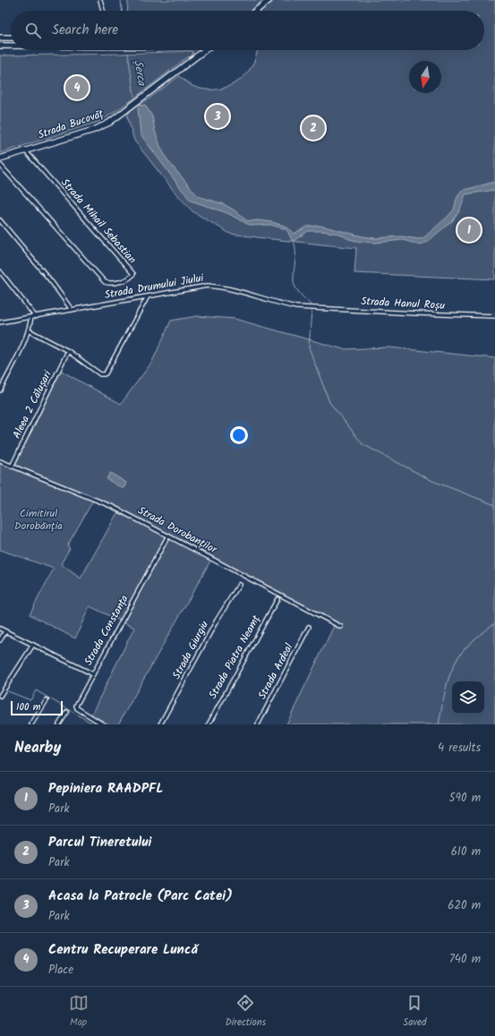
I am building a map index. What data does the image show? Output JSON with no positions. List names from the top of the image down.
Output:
{
  "streets": {
    "main road": ["Strada Bucovăț"],
    "street": [
      "Strada Mihail Sebastian",
      "Strada Drumului Jiului",
      "Strada Hanul Roșu",
      "Aleea 2 Călușari",
      "Strada Dorobanților",
      "Strada Constanța",
      "Strada Giurgiu",
      "Strada Piatra Neamț",
      "Strada Ardeal"
    ]
  },
  "crossings": [
    ["Strada Bucovăț", "Strada Mihail Sebastian"],
    ["Strada Drumului Jiului", "Strada Hanul Roșu"],
    ["Aleea 2 Călușari", "Strada Dorobanților"],
    ["Strada Dorobanților", "Strada Constanța"]
  ],
  "water": ["Șerca"],
  "parks": ["Cimitirul Dorobănția"],
  "scale_bar": "100 m",
  "north": "bottom",
  "page": {
    "search": "Search here",
    "pins": [
      "4",
      "3",
      "2",
      "1"
    ],
    "scale": "100 m",
    "heading": ["Nearby", "4 results"],
    "list": [
      {
        "mark": "1",
        "name": "Pepiniera RAADPFL",
        "note": "Park",
        "value": "590 m"
      },
      {
        "mark": "2",
        "name": "Parcul Tineretului",
        "note": "Park",
        "value": "610 m"
      },
      {
        "mark": "3",
        "name": "Acasa la Patrocle (Parc Catei)",
        "note": "Park",
        "value": "620 m"
      },
      {
        "mark": "4",
        "name": "Centru Recuperare Luncă",
        "note": "Place",
        "value": "740 m"
      }
    ],
    "nav": ["Map", "Directions", "Saved"]
  }
}
